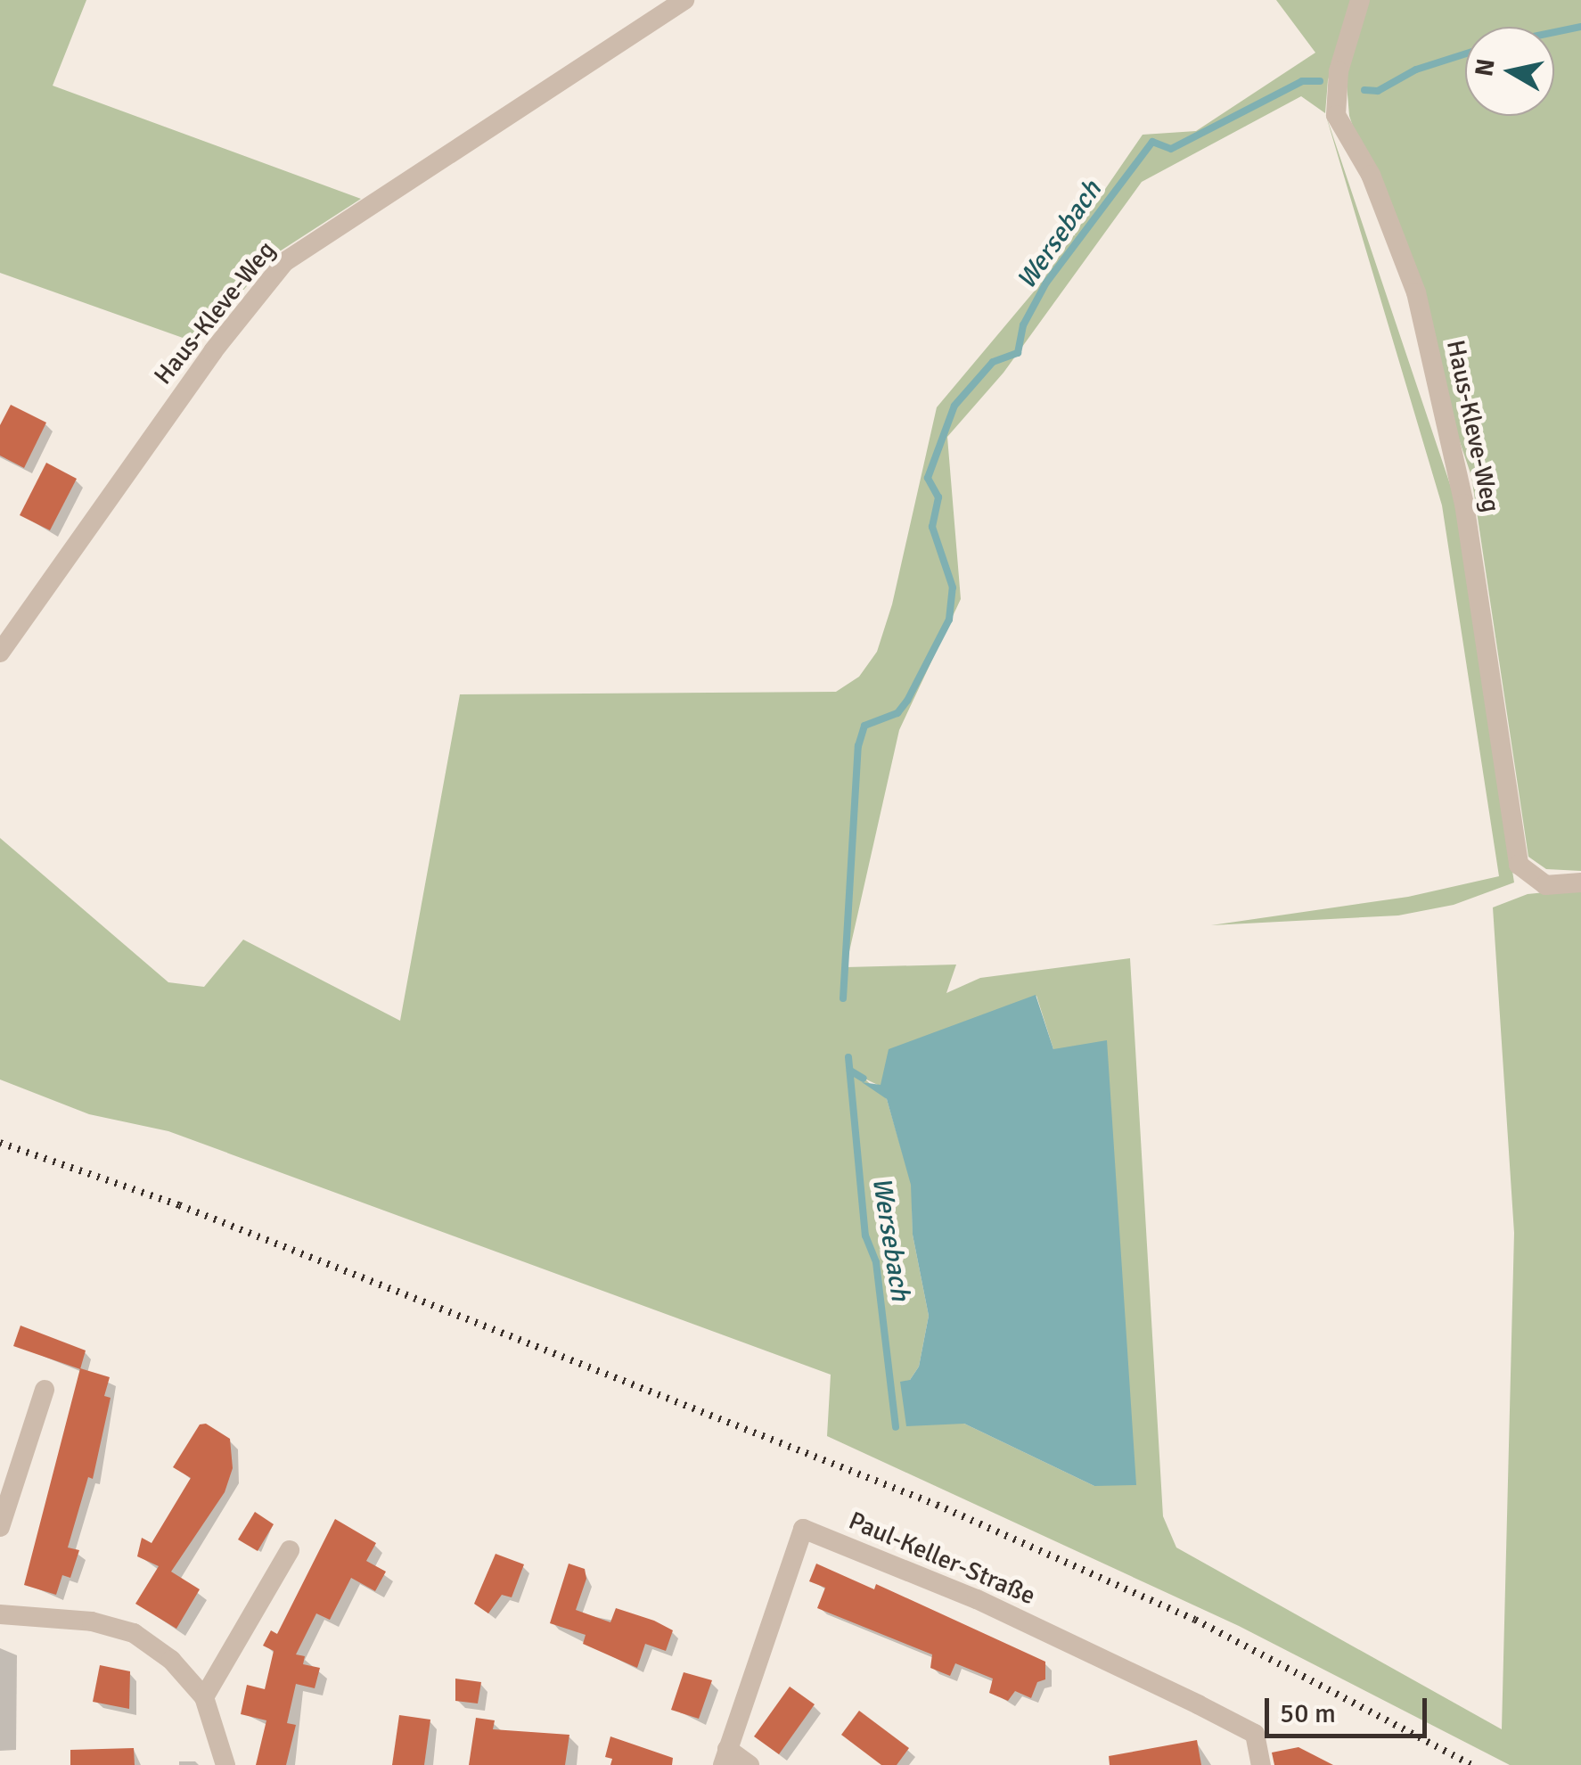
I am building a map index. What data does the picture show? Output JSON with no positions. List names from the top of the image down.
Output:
{
  "streets": {
    "street": ["Haus-Kleve-Weg", "Paul-Keller-Straße"]
  },
  "water": ["Wersebach"],
  "scale_bar": "50 m",
  "north": "left"
}
